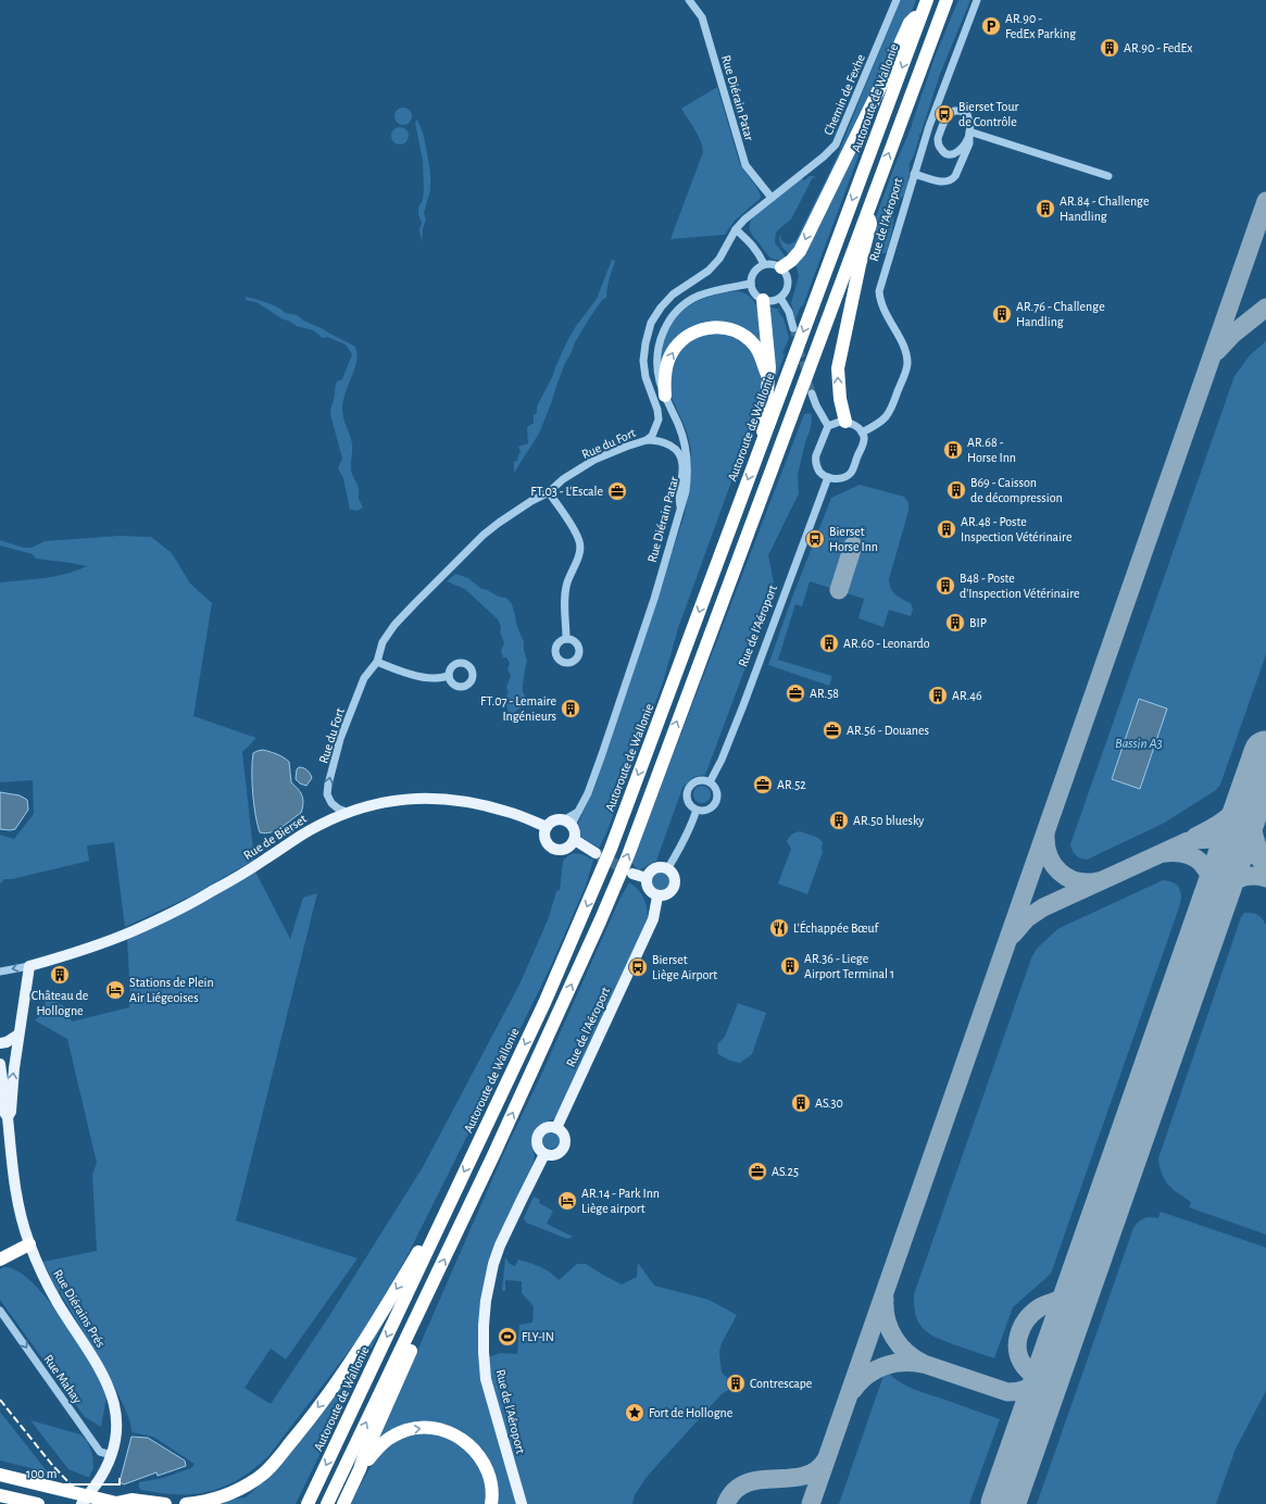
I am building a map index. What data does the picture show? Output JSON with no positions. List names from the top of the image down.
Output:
{
  "streets": {
    "highway": ["Autoroute de Wallonie"],
    "main road": ["Rue de l'Aéroport", "Rue de Bierset", "Rue Diérains Prés"],
    "street": [
      "Chemin de Fexhe",
      "Rue Diérain Patar",
      "Rue du Fort",
      "Rue Mahay"
    ]
  },
  "crossings": [
    ["Chemin de Fexhe", "Rue Diérain Patar"],
    ["Chemin de Fexhe", "Rue du Fort"],
    ["Rue Diérain Patar", "Rue du Fort"],
    ["Rue Diérain Patar", "Rue de Bierset"],
    ["Rue du Fort", "Rue de Bierset"],
    ["Rue de Bierset", "Rue Diérains Prés"],
    ["Rue Diérains Prés", "Rue Mahay"]
  ],
  "one_way": ["Rue Mahay"],
  "water": ["Bassin A3"],
  "places": {
    "parking": ["AR.90 - FedEx Parking"],
    "building": [
      "AR.90 - FedEx",
      "AR.84 - Challenge Handling",
      "AR.76 - Challenge Handling",
      "AR.68 - Horse Inn",
      "B69 - Caisson de décompression",
      "AR.48 - Poste Inspection Vétérinaire",
      "B48 - Poste d'Inspection Vétérinaire",
      "BIP",
      "AR.60 - Leonardo",
      "AR.46",
      "FT.07 - Lemaire Ingénieurs",
      "AR.50 bluesky",
      "AR.36 - Liege Airport Terminal 1",
      "Château de Hollogne",
      "AS.30",
      "Contrescape"
    ],
    "bus stop": ["Bierset Tour de Contrôle", "Bierset Horse Inn", "Bierset Liège Airport"],
    "office": [
      "FT.03 - L'Escale",
      "AR.58",
      "AR.56 - Douanes",
      "AR.52",
      "AS.25"
    ],
    "restaurant": ["L'Échappée Bœuf"],
    "hotel": ["Stations de Plein Air Liégeoises", "AR.14 - Park Inn Liège airport"],
    "sports": ["FLY-IN"],
    "place": ["Fort de Hollogne"]
  },
  "scale_bar": "100 m"
}
